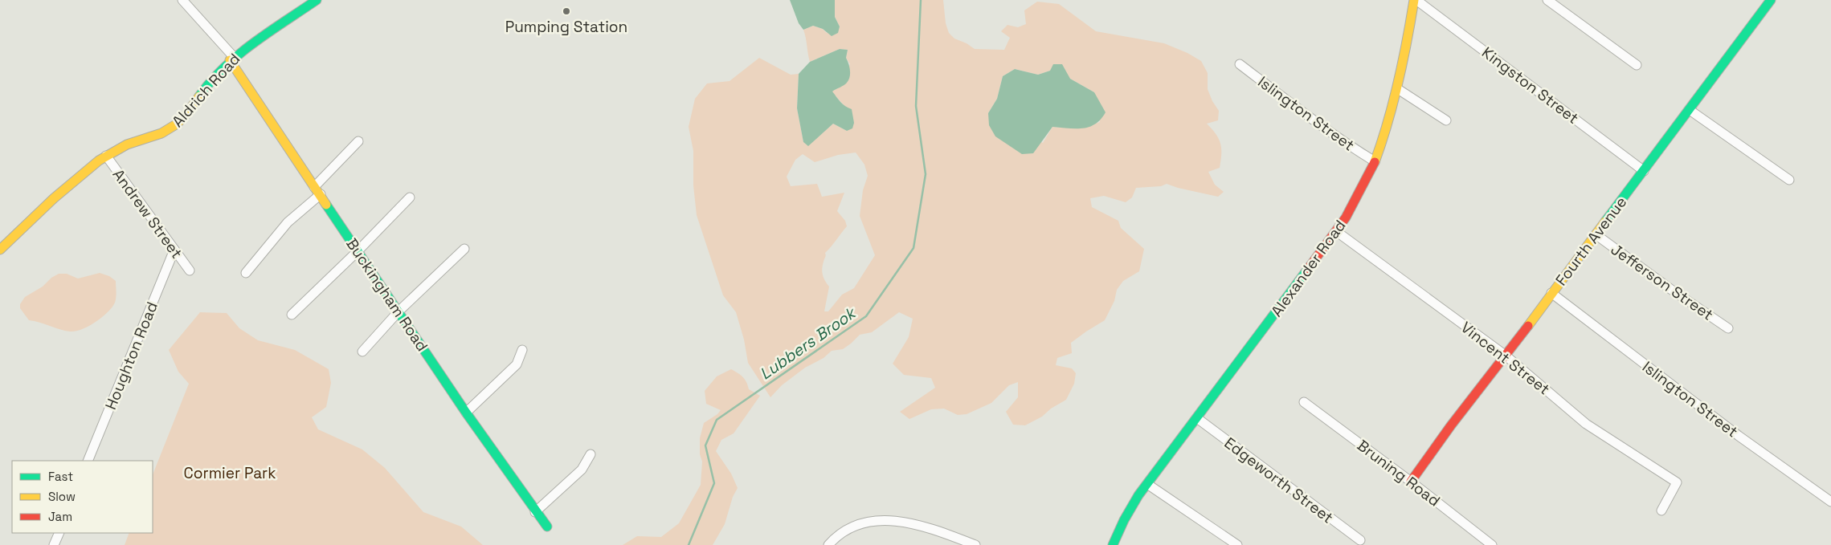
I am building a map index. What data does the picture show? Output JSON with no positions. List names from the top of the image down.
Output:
{
  "streets": {
    "street": [
      "Kingston Street",
      "Aldrich Road",
      "Islington Street",
      "Andrew Street",
      "Fourth Avenue",
      "Alexander Road",
      "Jefferson Street",
      "Buckingham Road",
      "Houghton Road",
      "Vincent Street",
      "Bruning Road",
      "Edgeworth Street"
    ]
  },
  "crossings": [
    ["Kingston Street", "Fourth Avenue"],
    ["Kingston Street", "Alexander Road"],
    ["Aldrich Road", "Andrew Street"],
    ["Aldrich Road", "Buckingham Road"],
    ["Islington Street", "Fourth Avenue"],
    ["Islington Street", "Alexander Road"],
    ["Andrew Street", "Houghton Road"],
    ["Fourth Avenue", "Jefferson Street"],
    ["Fourth Avenue", "Vincent Street"],
    ["Fourth Avenue", "Bruning Road"],
    ["Alexander Road", "Vincent Street"],
    ["Alexander Road", "Edgeworth Street"]
  ],
  "water": ["Lubbers Brook"],
  "parks": ["Cormier Park"],
  "places": ["Pumping Station"],
  "legend": ["Fast", "Slow", "Jam"]
}
